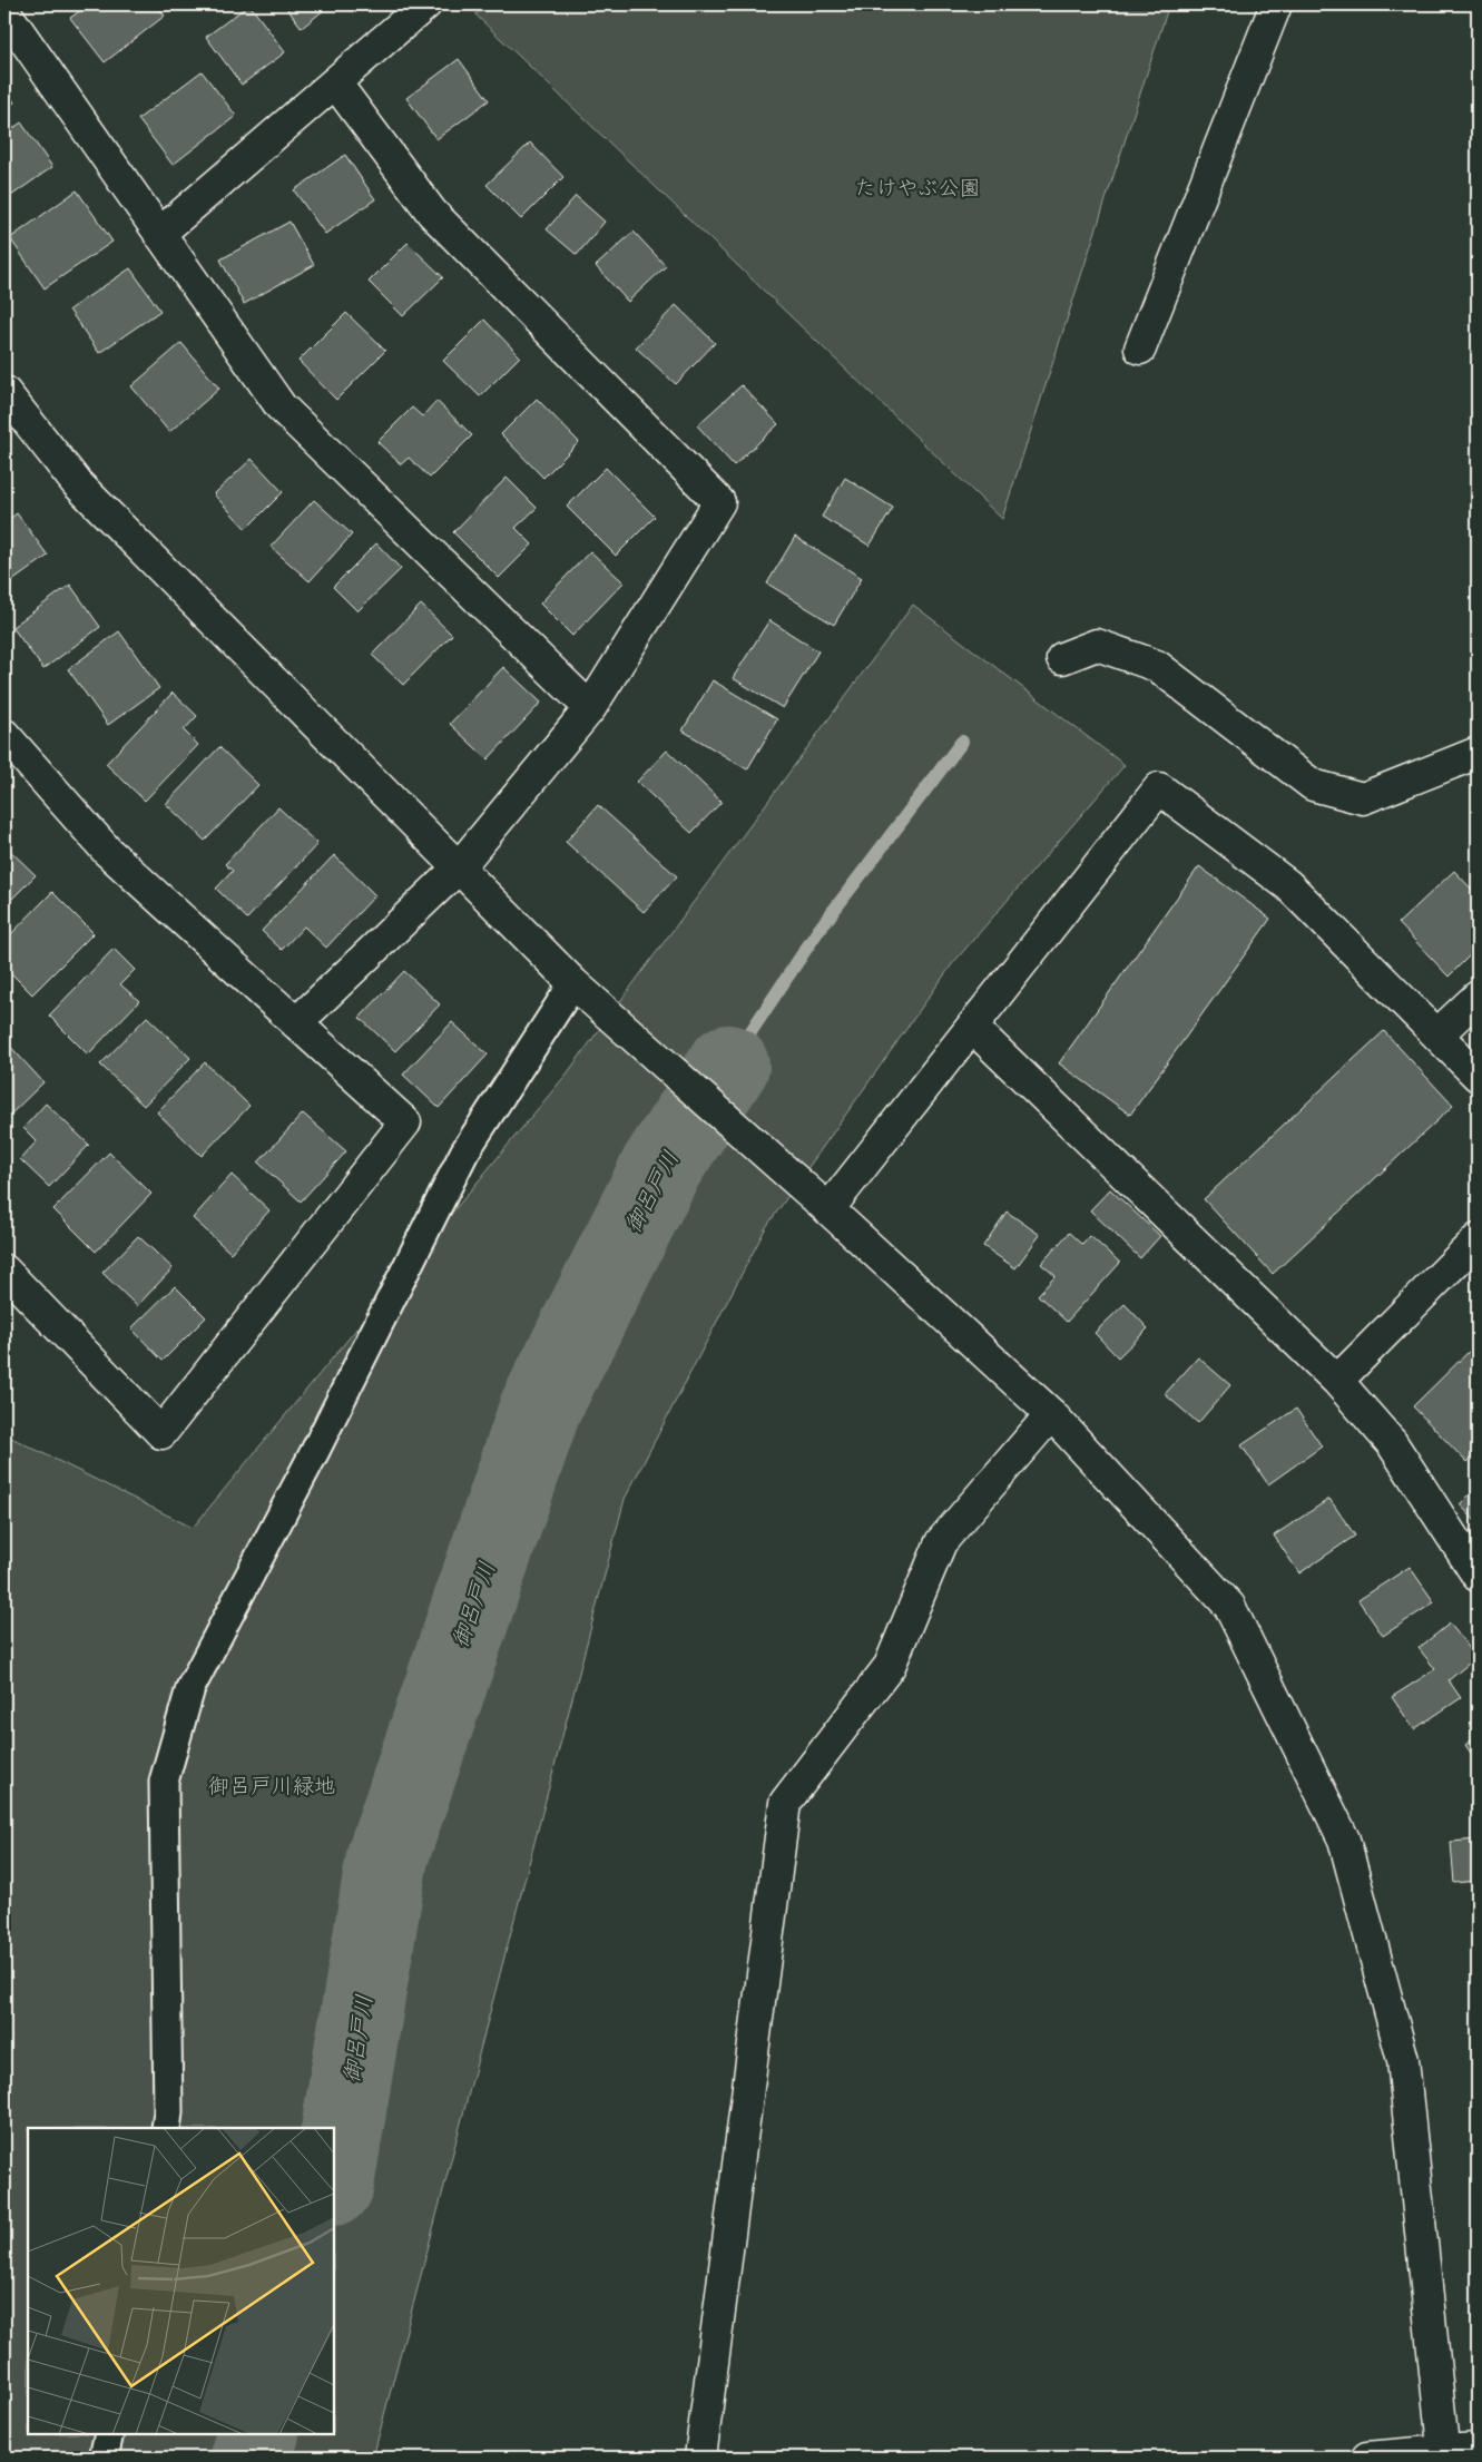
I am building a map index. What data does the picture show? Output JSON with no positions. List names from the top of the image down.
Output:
{
  "water": ["御呂戸川"],
  "parks": ["たけやぶ公園", "御呂戸川緑地"]
}
